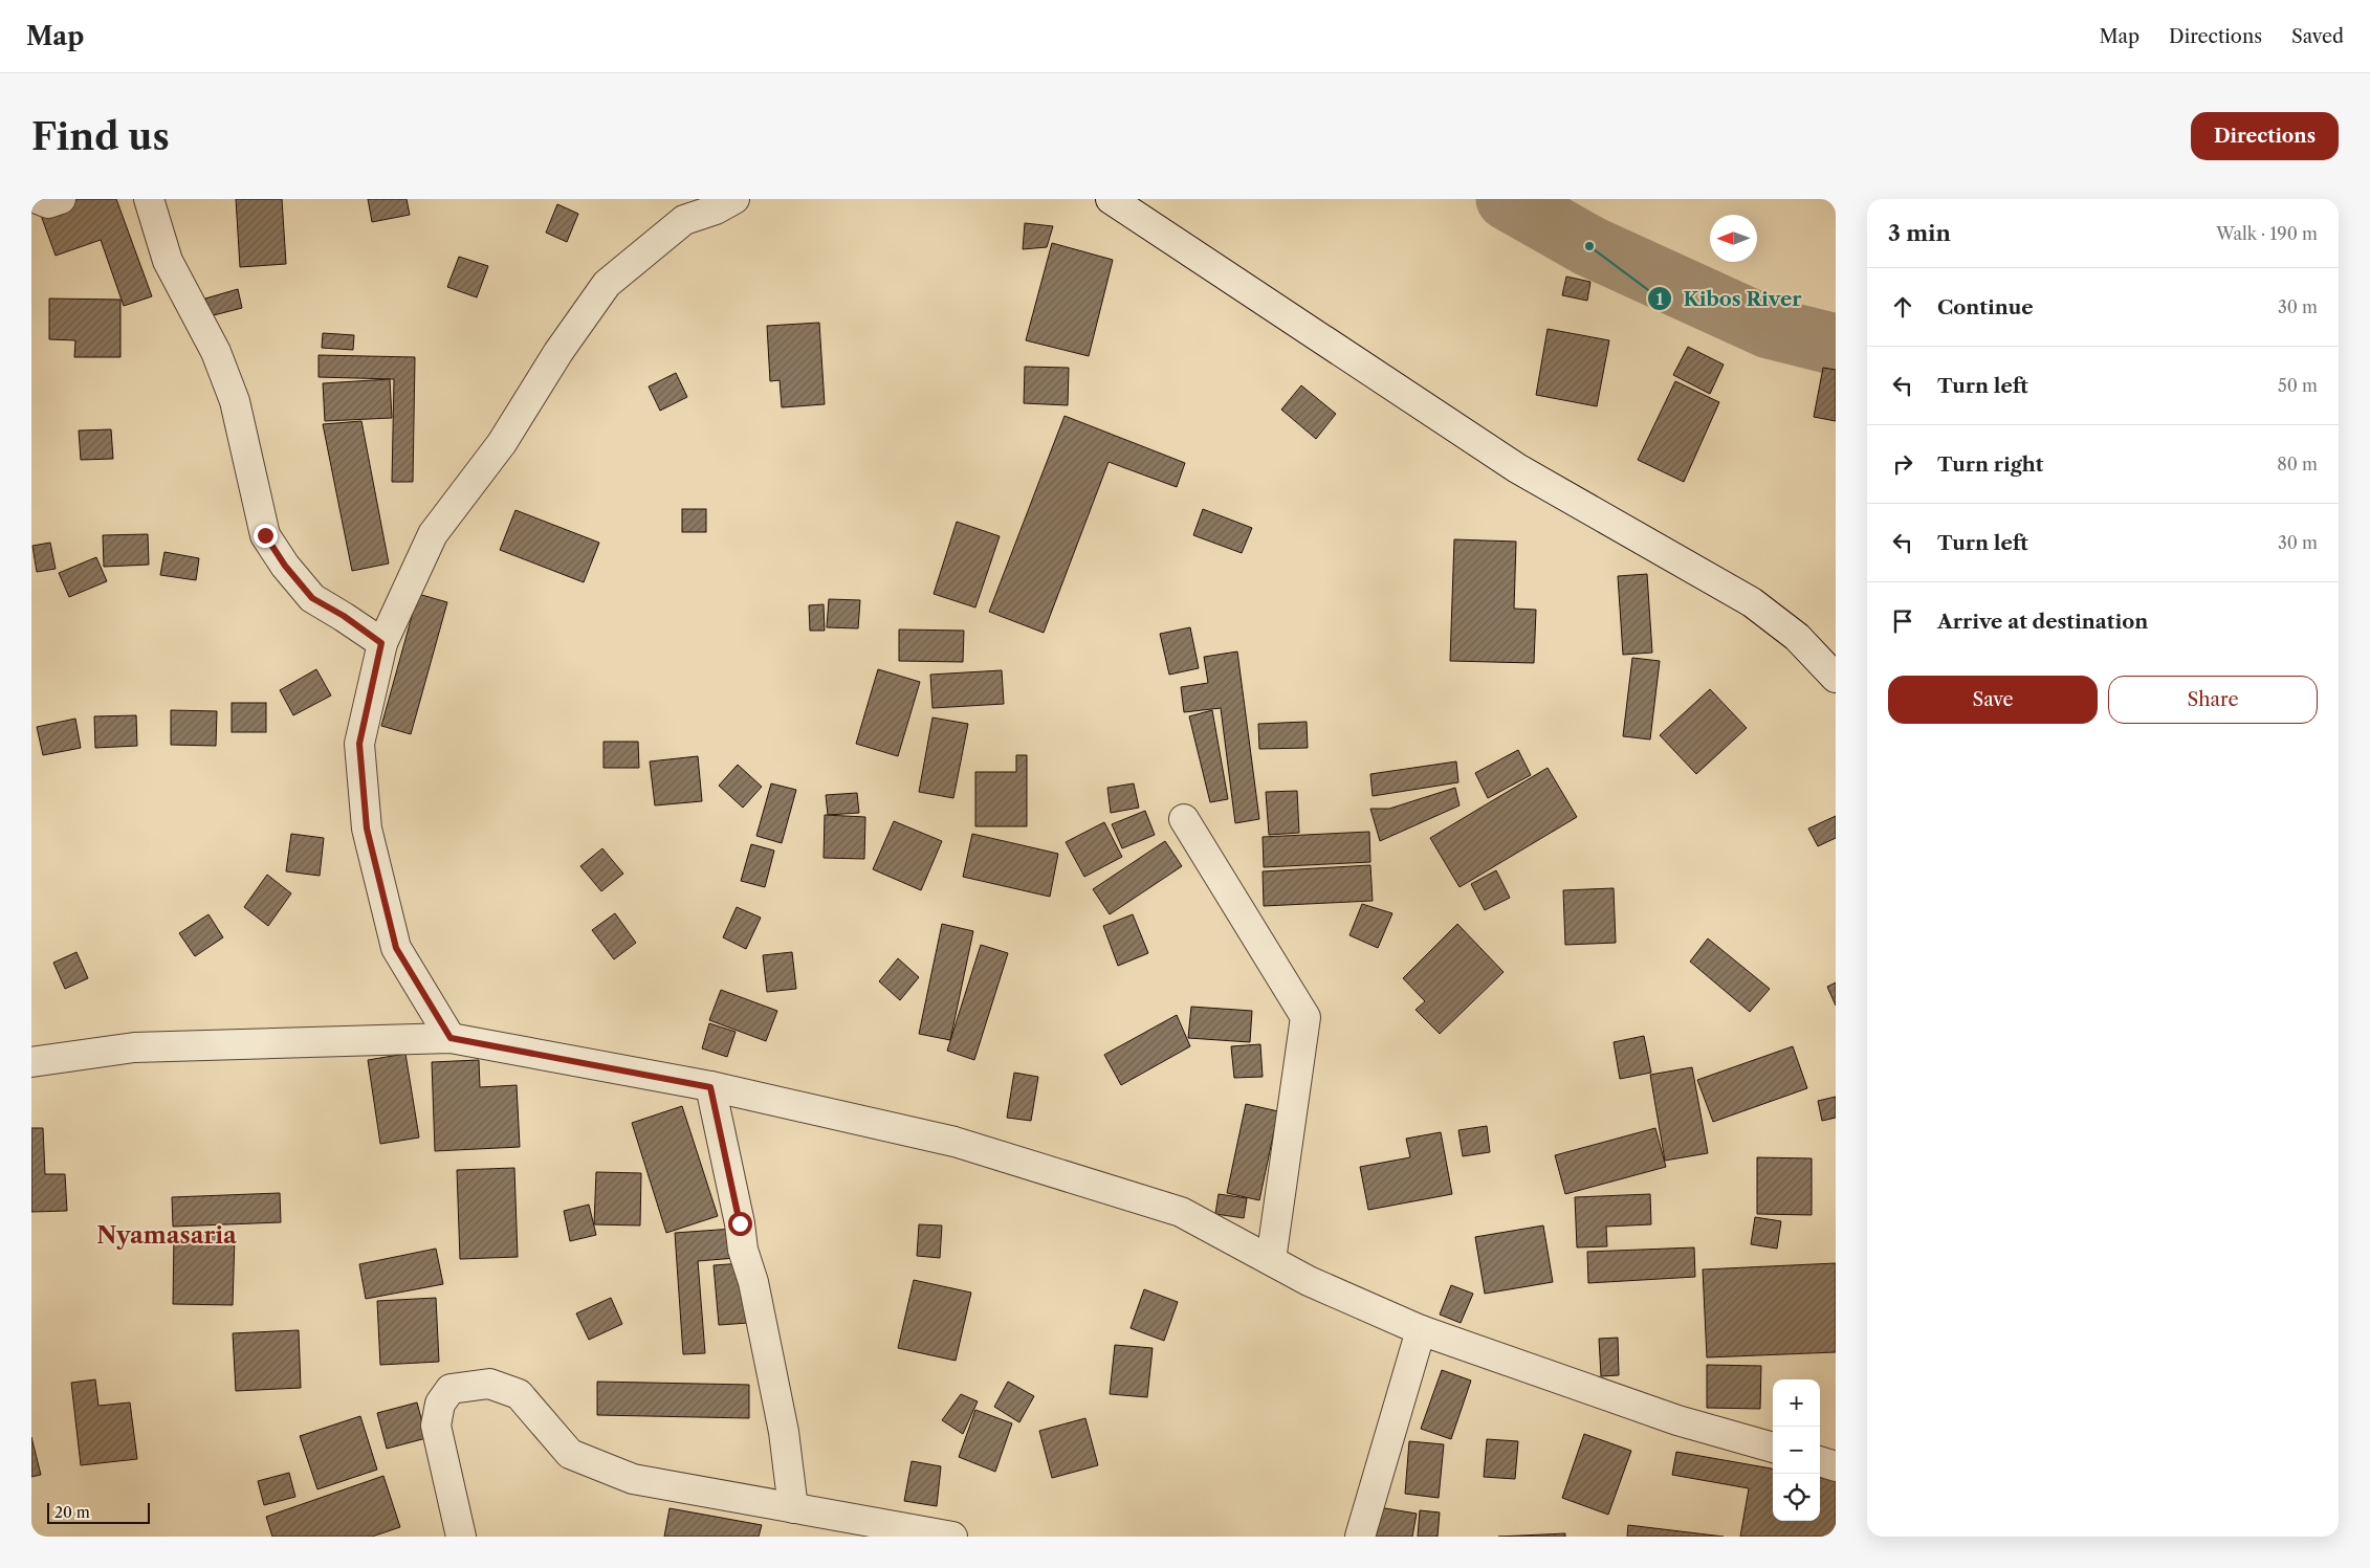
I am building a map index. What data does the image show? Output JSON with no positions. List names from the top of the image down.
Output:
{
  "districts": ["Nyamasaria"],
  "places": ["Kibos River"],
  "scale_bar": "20 m",
  "north": "left",
  "page": {
    "header": "Map",
    "nav": ["Map", "Directions", "Saved"],
    "buttons": [
      "Directions",
      ["Save", "Share"]
    ],
    "title": "Find us",
    "heading": ["3 min", "Walk · 190 m"],
    "list": [
      ["Continue", "30 m"],
      ["Turn left", "50 m"],
      ["Turn right", "80 m"],
      ["Turn left", "30 m"],
      "Arrive at destination"
    ],
    "map_buttons": ["+", "−"],
    "scale": "20 m"
  }
}
